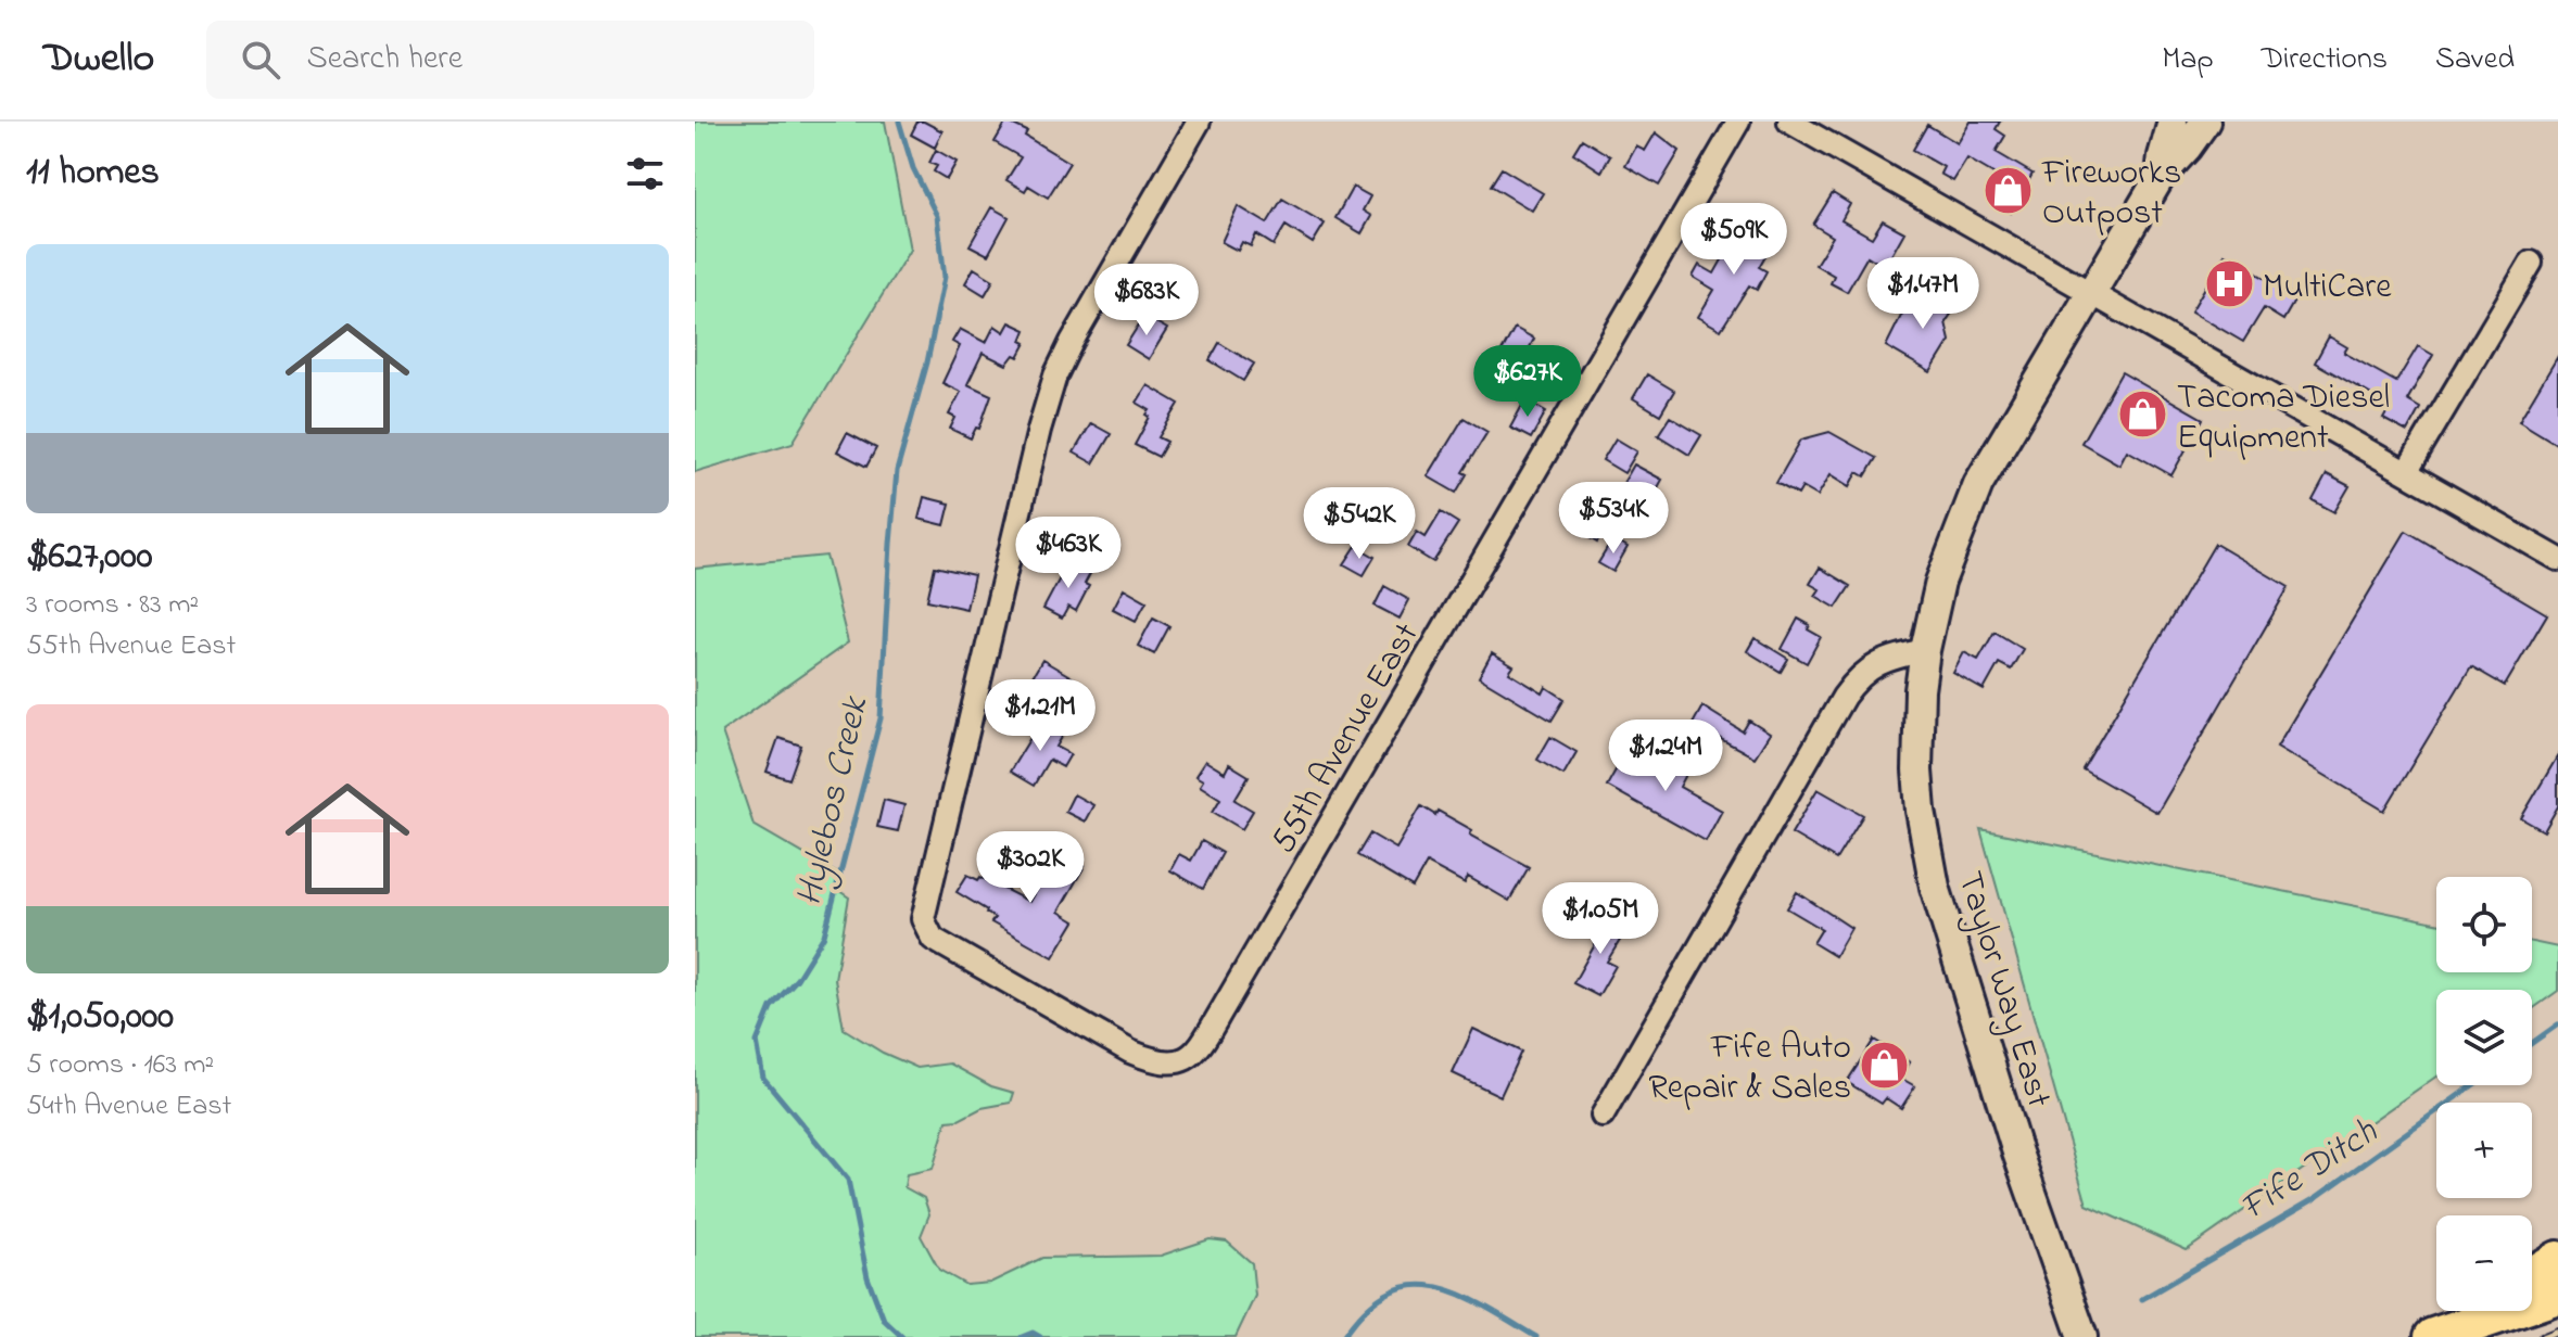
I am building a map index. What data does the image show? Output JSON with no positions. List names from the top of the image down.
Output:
{
  "streets": {
    "main road": ["Taylor Way East"],
    "street": ["55th Avenue East"]
  },
  "water": ["Hylebos Creek", "Fife Ditch"],
  "places": {
    "shop": ["Fireworks Outpost", "Tacoma Diesel Equipment", "Fife Auto Repair & Sales"],
    "hospital": ["MultiCare"]
  },
  "page": {
    "header": "Dwello",
    "search": "Search here",
    "nav": ["Map", "Directions", "Saved"],
    "heading": "11 homes",
    "price": [
      "$509K",
      "$1.47M",
      "$683K",
      "$627K",
      "$534K",
      "$542K",
      "$463K",
      "$1.21M",
      "$1.24M",
      "$302K",
      "$1.05M"
    ],
    "list": [
      {
        "name": "$627,000",
        "note": "3 rooms · 83 m² · 55th Avenue East"
      },
      {
        "name": "$1,050,000",
        "note": "5 rooms · 163 m² · 54th Avenue East"
      }
    ],
    "map_buttons": ["+", "−"]
  }
}
